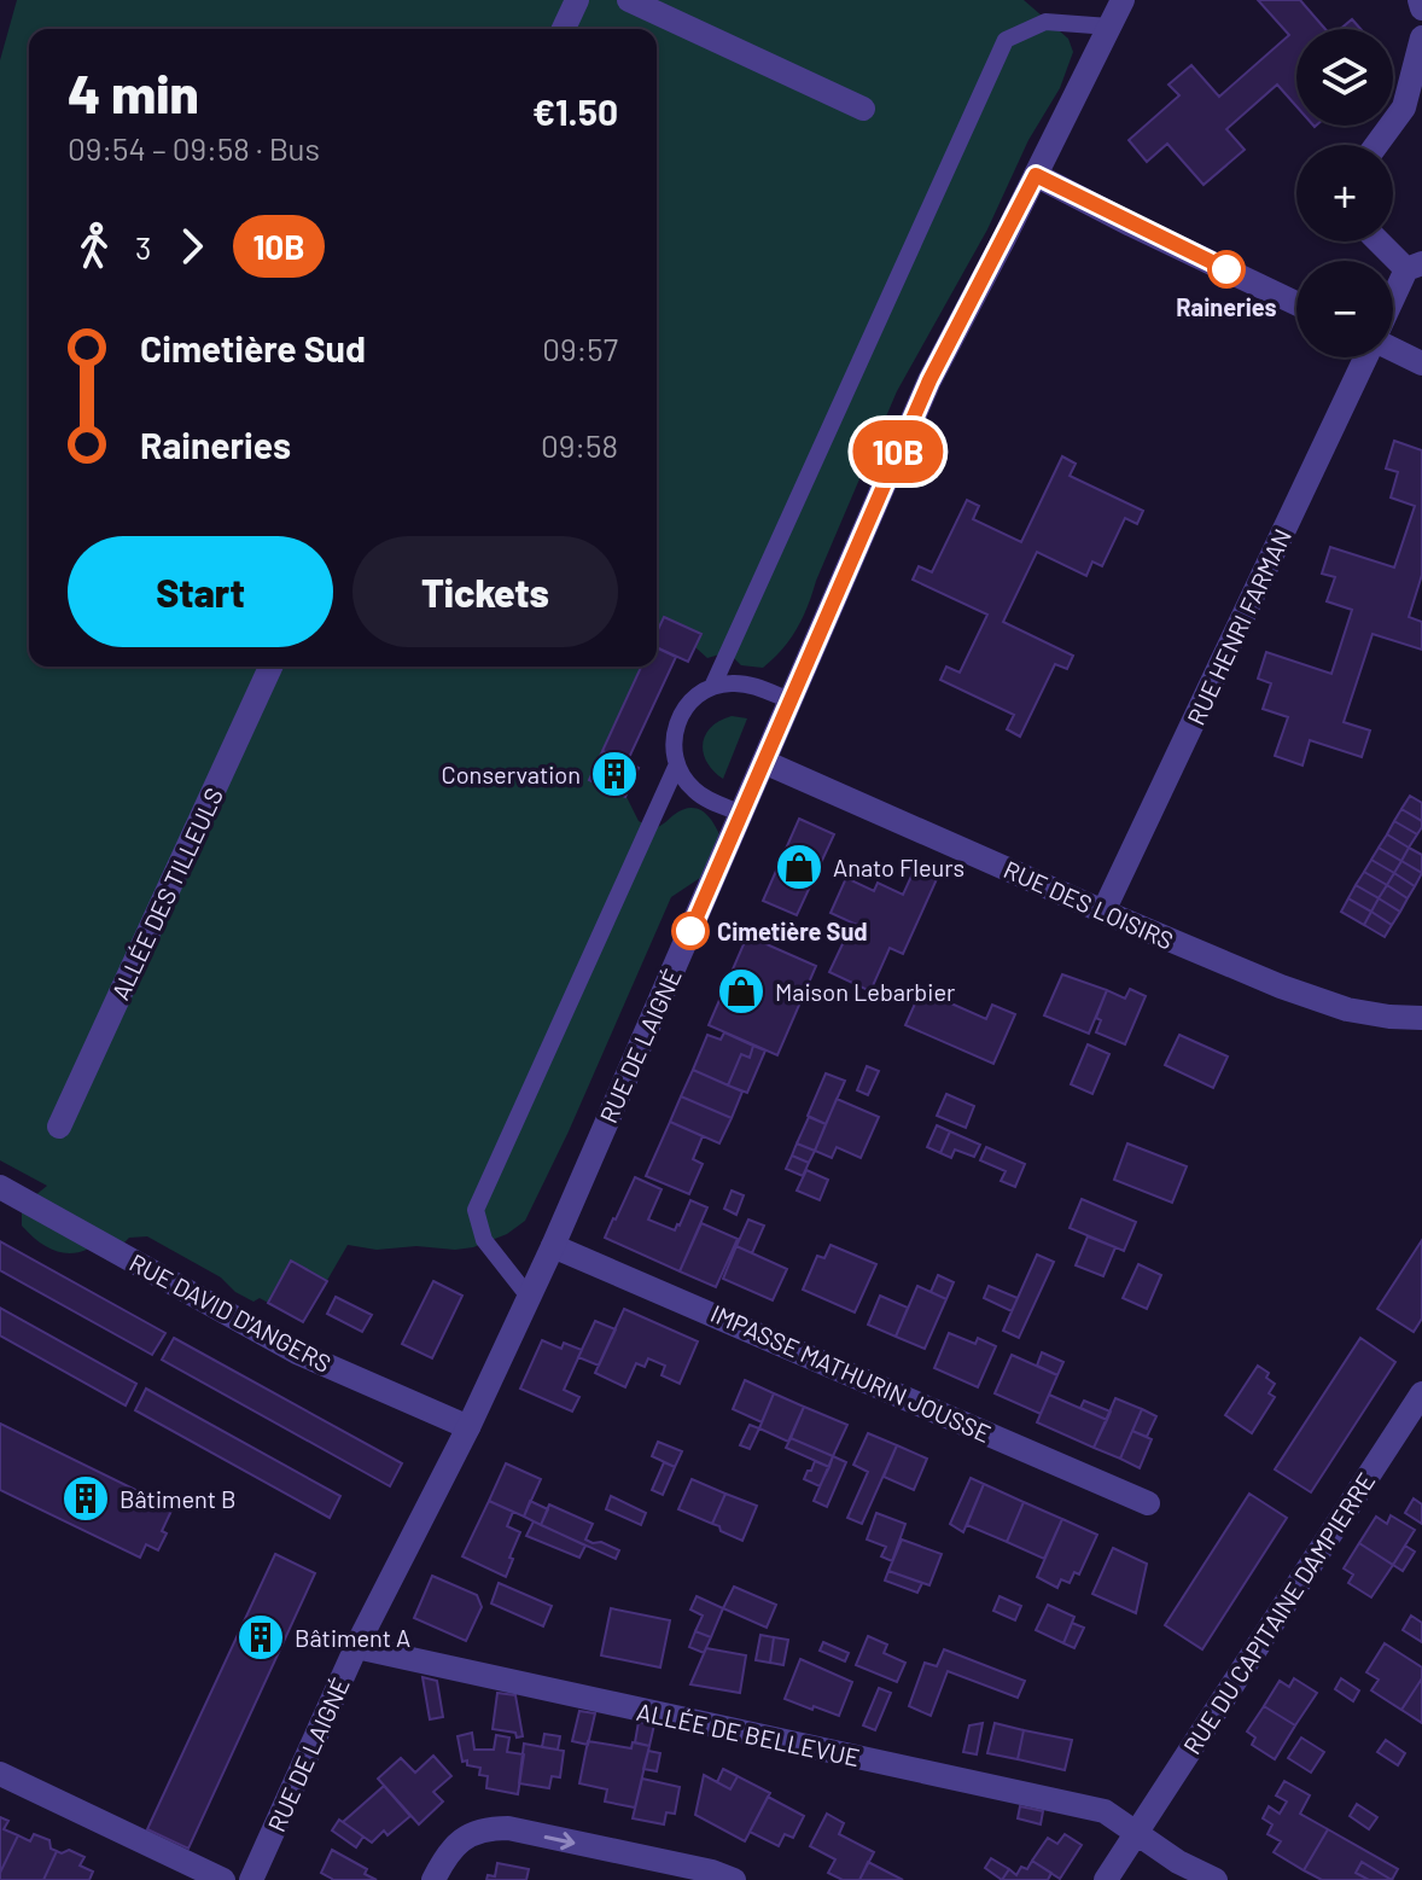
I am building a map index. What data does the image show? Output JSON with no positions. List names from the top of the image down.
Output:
{
  "streets": {
    "street": [
      "RUE HENRI FARMAN",
      "ALLÉE DES TILLEULS",
      "RUE DES LOISIRS",
      "RUE DE LAIGNÉ",
      "RUE DAVID D'ANGERS",
      "IMPASSE MATHURIN JOUSSE",
      "RUE DU CAPITAINE DAMPIERRE",
      "ALLÉE DE BELLEVUE"
    ]
  },
  "crossings": [
    ["RUE HENRI FARMAN", "RUE DES LOISIRS"],
    ["RUE DES LOISIRS", "RUE DE LAIGNÉ"],
    ["RUE DE LAIGNÉ", "RUE DAVID D'ANGERS"],
    ["RUE DE LAIGNÉ", "IMPASSE MATHURIN JOUSSE"],
    ["RUE DE LAIGNÉ", "ALLÉE DE BELLEVUE"],
    ["RUE DU CAPITAINE DAMPIERRE", "ALLÉE DE BELLEVUE"]
  ],
  "places": {
    "other": ["Raineries", "Cimetière Sud"],
    "building": ["Conservation", "Bâtiment B", "Bâtiment A"],
    "shop": ["Anato Fleurs", "Maison Lebarbier"]
  },
  "lines": ["bus line 10B"],
  "page": {
    "on_map": "10B",
    "map_buttons": ["+", "−"],
    "heading": ["4 min", "09:54 – 09:58 · Bus", "€1.50"],
    "legs": ["3", "10B"],
    "list": [
      {
        "name": "Cimetière Sud",
        "value": "09:57"
      },
      {
        "name": "Raineries",
        "value": "09:58"
      }
    ],
    "buttons": ["Start", "Tickets"]
  }
}
